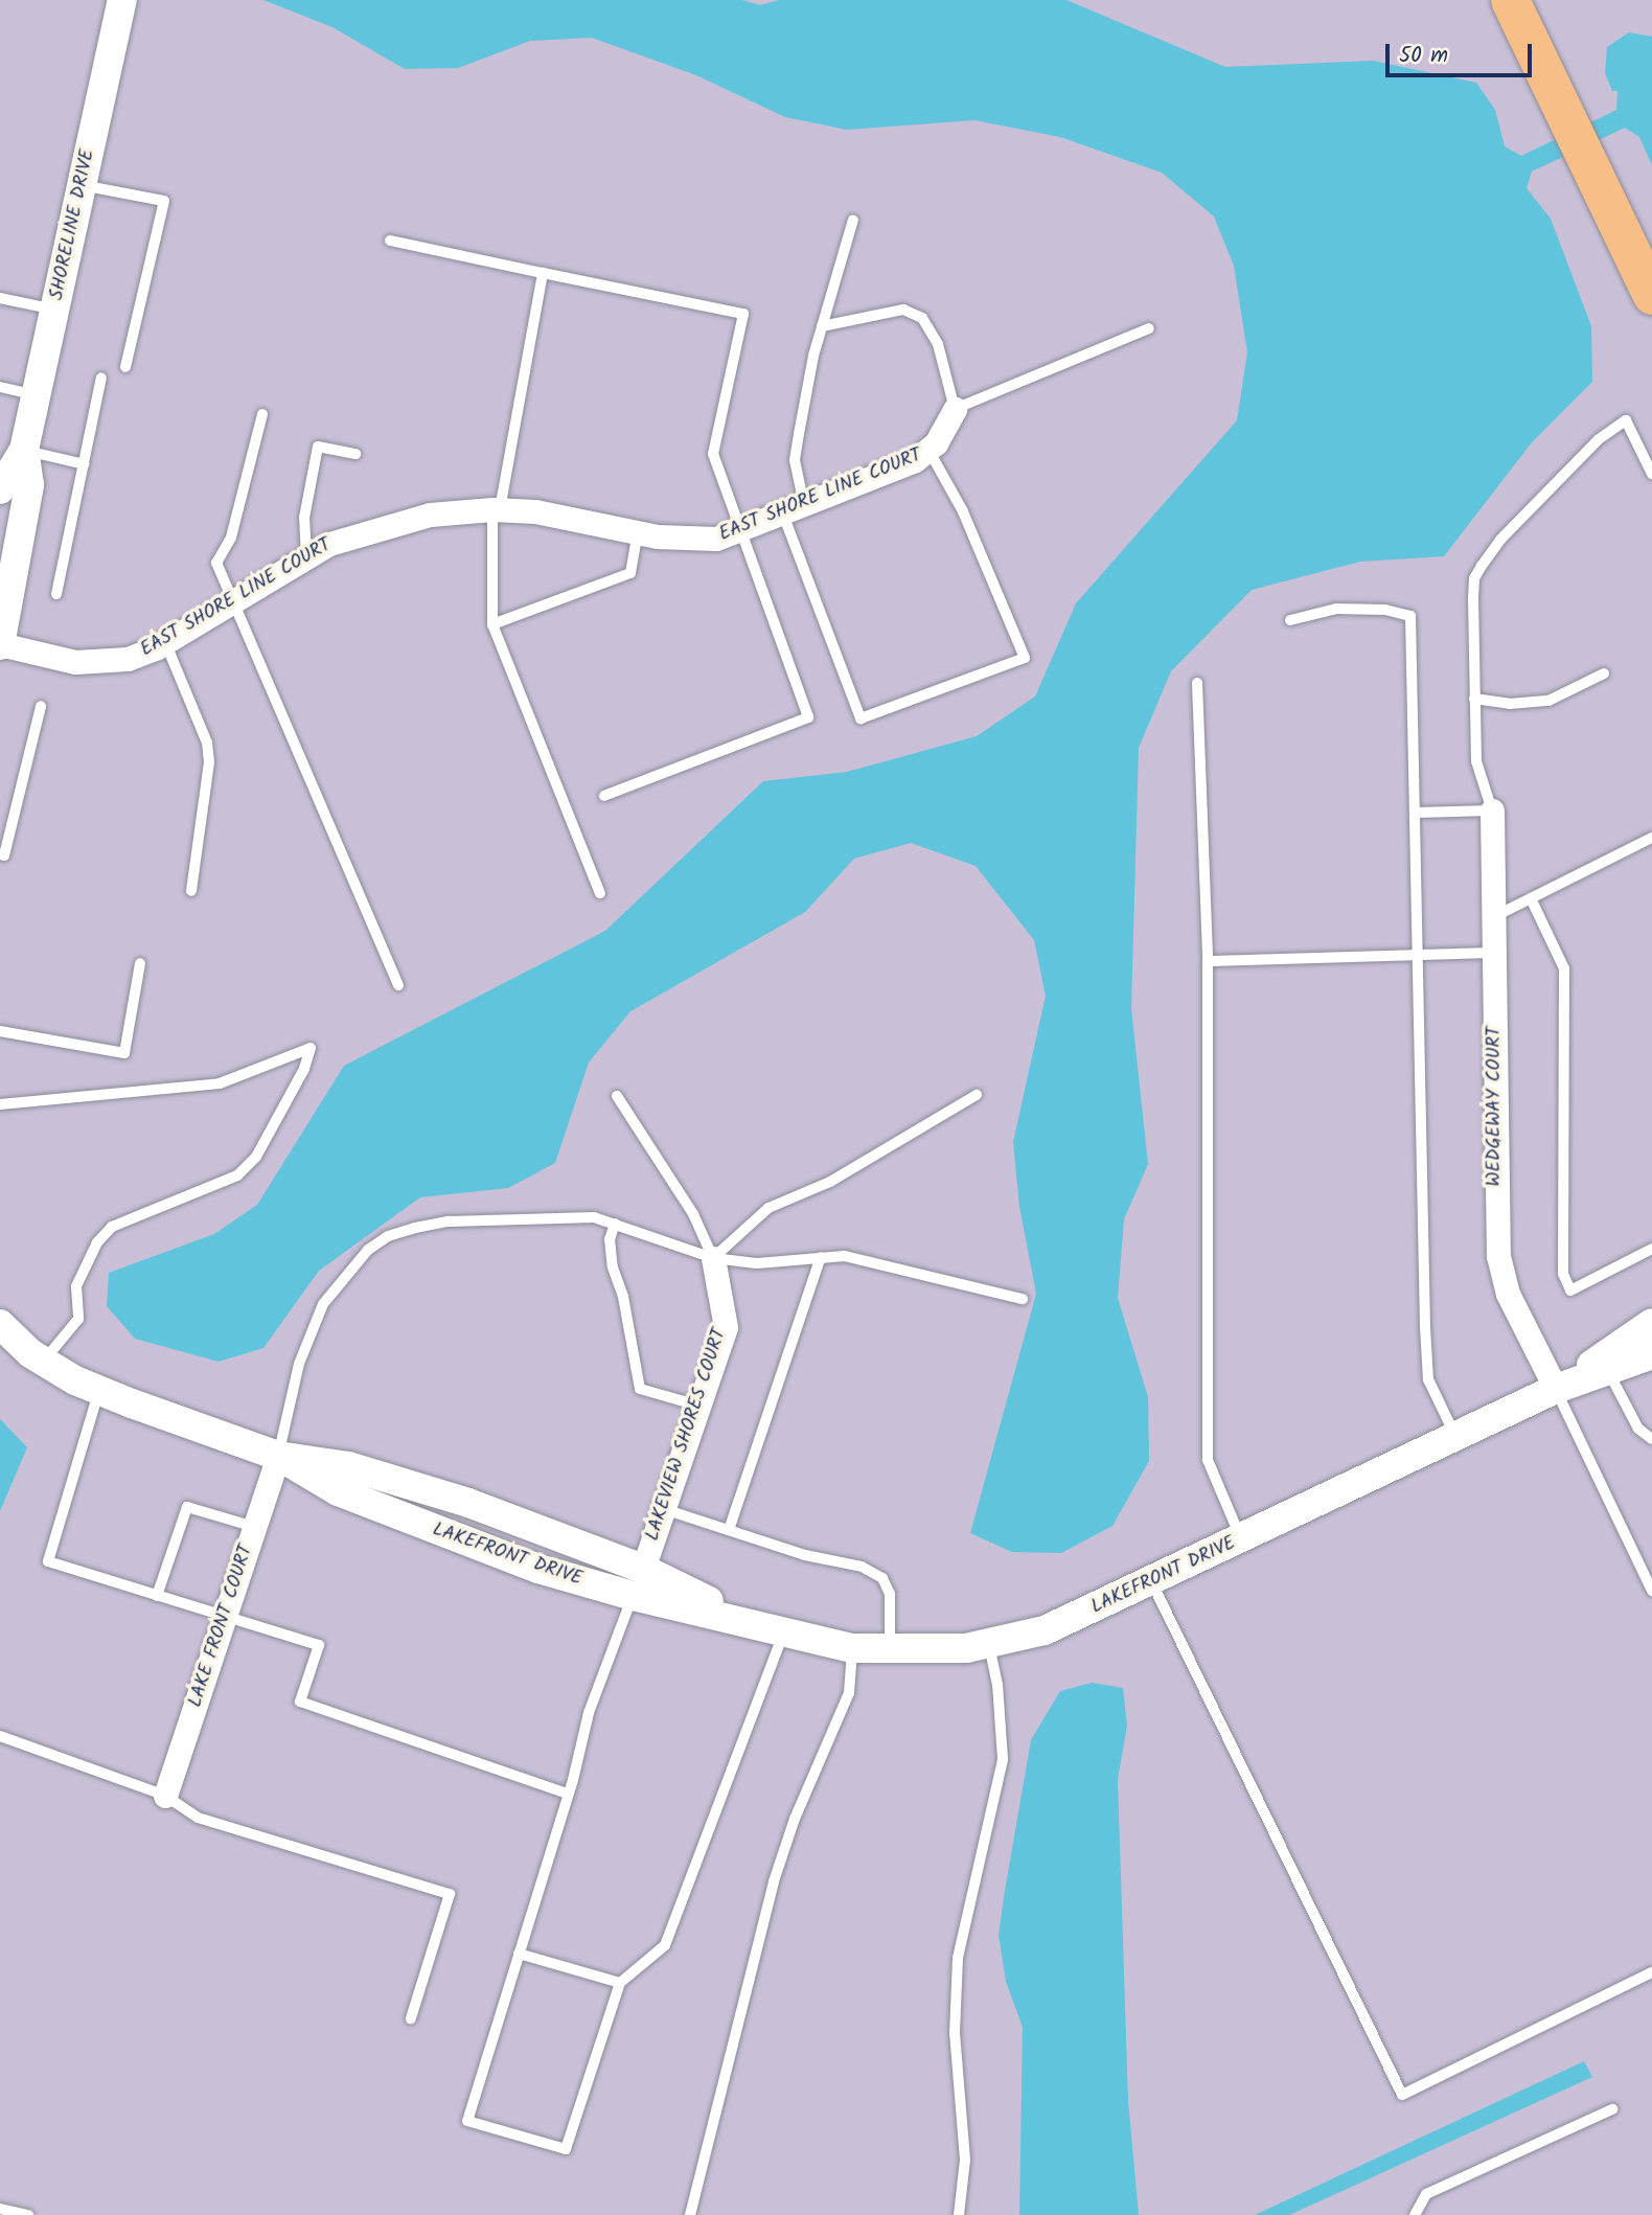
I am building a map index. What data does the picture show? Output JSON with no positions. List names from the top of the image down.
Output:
{
  "streets": {
    "street": [
      "SHORELINE DRIVE",
      "EAST SHORE LINE COURT",
      "WEDGEWAY COURT",
      "LAKEVIEW SHORES COURT",
      "LAKEFRONT DRIVE",
      "LAKE FRONT COURT"
    ]
  },
  "crossings": [
    ["SHORELINE DRIVE", "EAST SHORE LINE COURT"],
    ["WEDGEWAY COURT", "LAKEFRONT DRIVE"],
    ["LAKEVIEW SHORES COURT", "LAKEFRONT DRIVE"],
    ["LAKEFRONT DRIVE", "LAKE FRONT COURT"]
  ],
  "scale_bar": "50 m"
}
